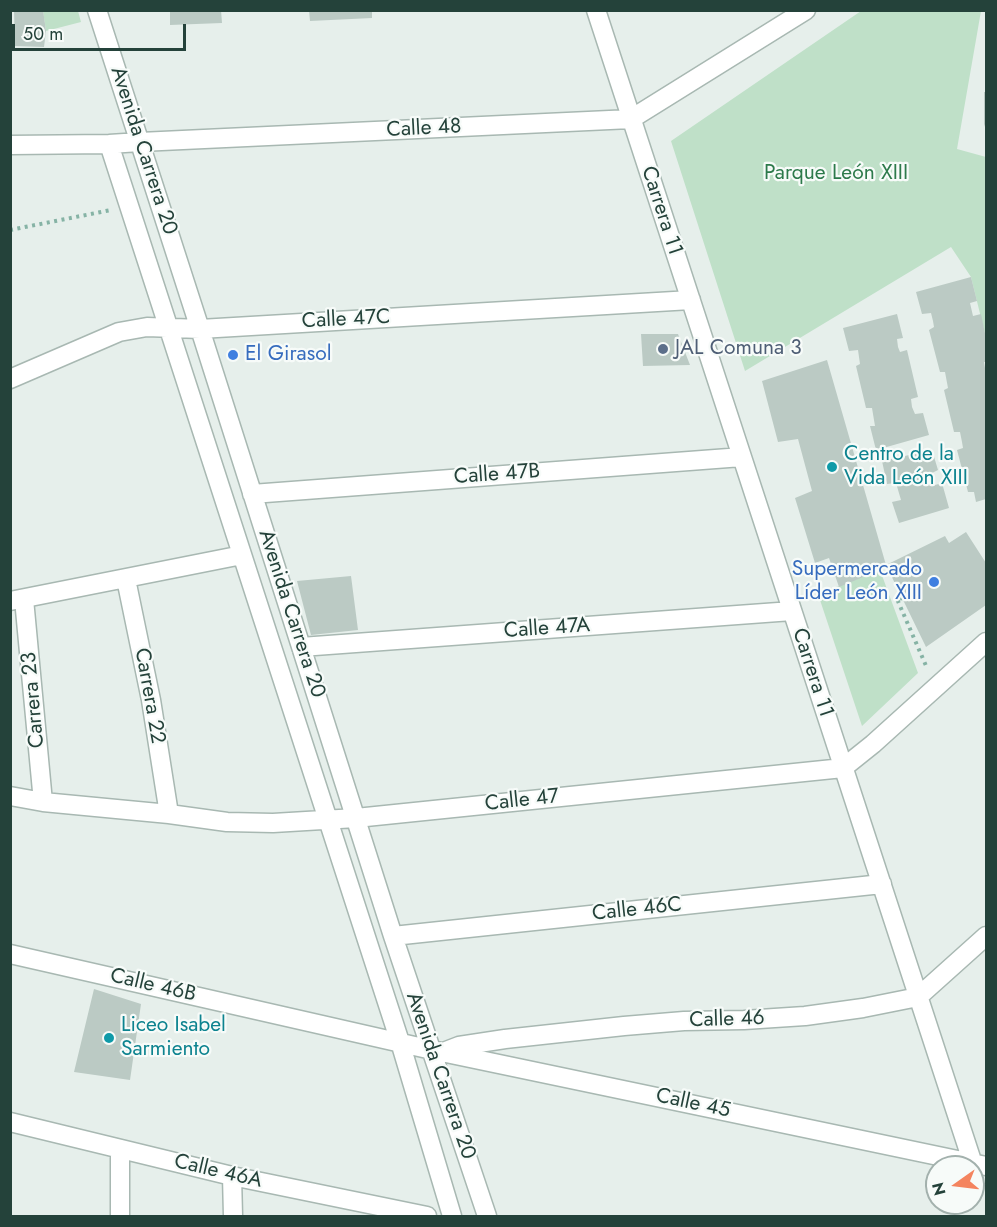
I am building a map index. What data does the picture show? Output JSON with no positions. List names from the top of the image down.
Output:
{
  "streets": {
    "street": [
      "Calle 48",
      "Avenida Carrera 20",
      "Carrera 11",
      "Calle 47C",
      "Calle 47B",
      "Calle 47A",
      "Carrera 22",
      "Carrera 23",
      "Calle 47",
      "Calle 46C",
      "Calle 46B",
      "Calle 46",
      "Calle 45",
      "Calle 46A"
    ]
  },
  "crossings": [
    ["Calle 48", "Avenida Carrera 20"],
    ["Calle 48", "Carrera 11"],
    ["Avenida Carrera 20", "Calle 47C"],
    ["Avenida Carrera 20", "Calle 47B"],
    ["Avenida Carrera 20", "Calle 47A"],
    ["Avenida Carrera 20", "Calle 47"],
    ["Avenida Carrera 20", "Calle 46C"],
    ["Avenida Carrera 20", "Calle 46B"],
    ["Avenida Carrera 20", "Calle 46"],
    ["Avenida Carrera 20", "Calle 45"],
    ["Carrera 11", "Calle 47C"],
    ["Carrera 11", "Calle 47B"],
    ["Carrera 11", "Calle 47A"],
    ["Carrera 11", "Calle 47"],
    ["Carrera 11", "Calle 46C"],
    ["Carrera 11", "Calle 46"],
    ["Carrera 22", "Calle 47"],
    ["Carrera 23", "Calle 47"],
    ["Calle 46B", "Calle 45"],
    ["Calle 46", "Calle 45"]
  ],
  "parks": ["Parque León XIII"],
  "places": [
    "JAL Comuna 3",
    "El Girasol",
    "Centro de la Vida León XIII",
    "Supermercado Líder León XIII",
    "Liceo Isabel Sarmiento"
  ],
  "scale_bar": "50 m",
  "north": "left"
}
